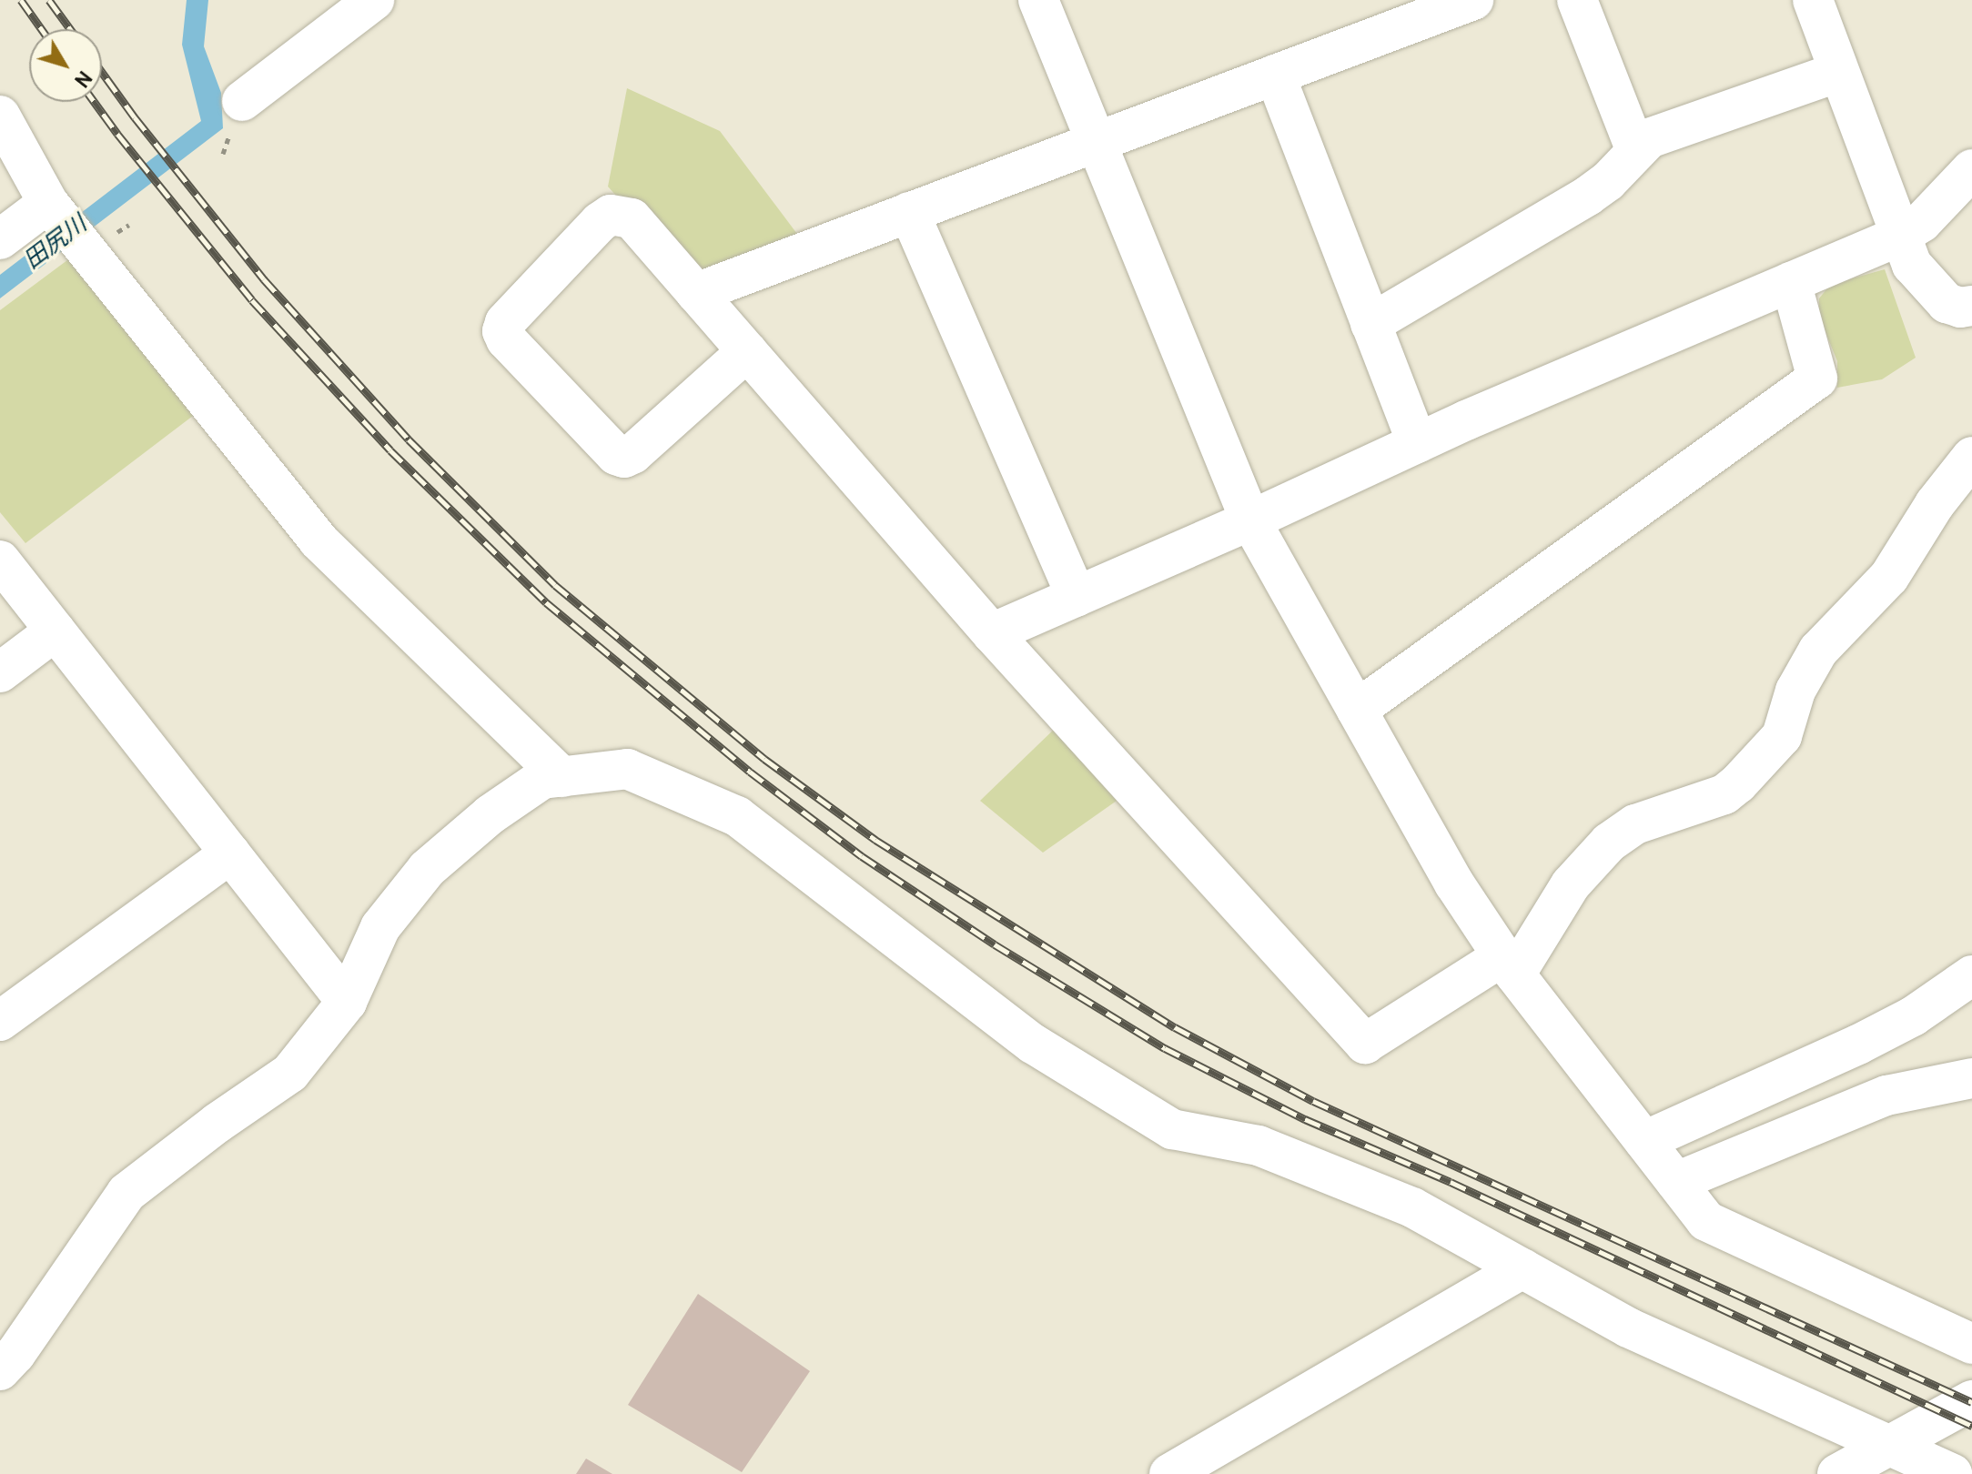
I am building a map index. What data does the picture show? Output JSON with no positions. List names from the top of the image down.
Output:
{
  "water": ["田尻川"],
  "north": "bottom right"
}
